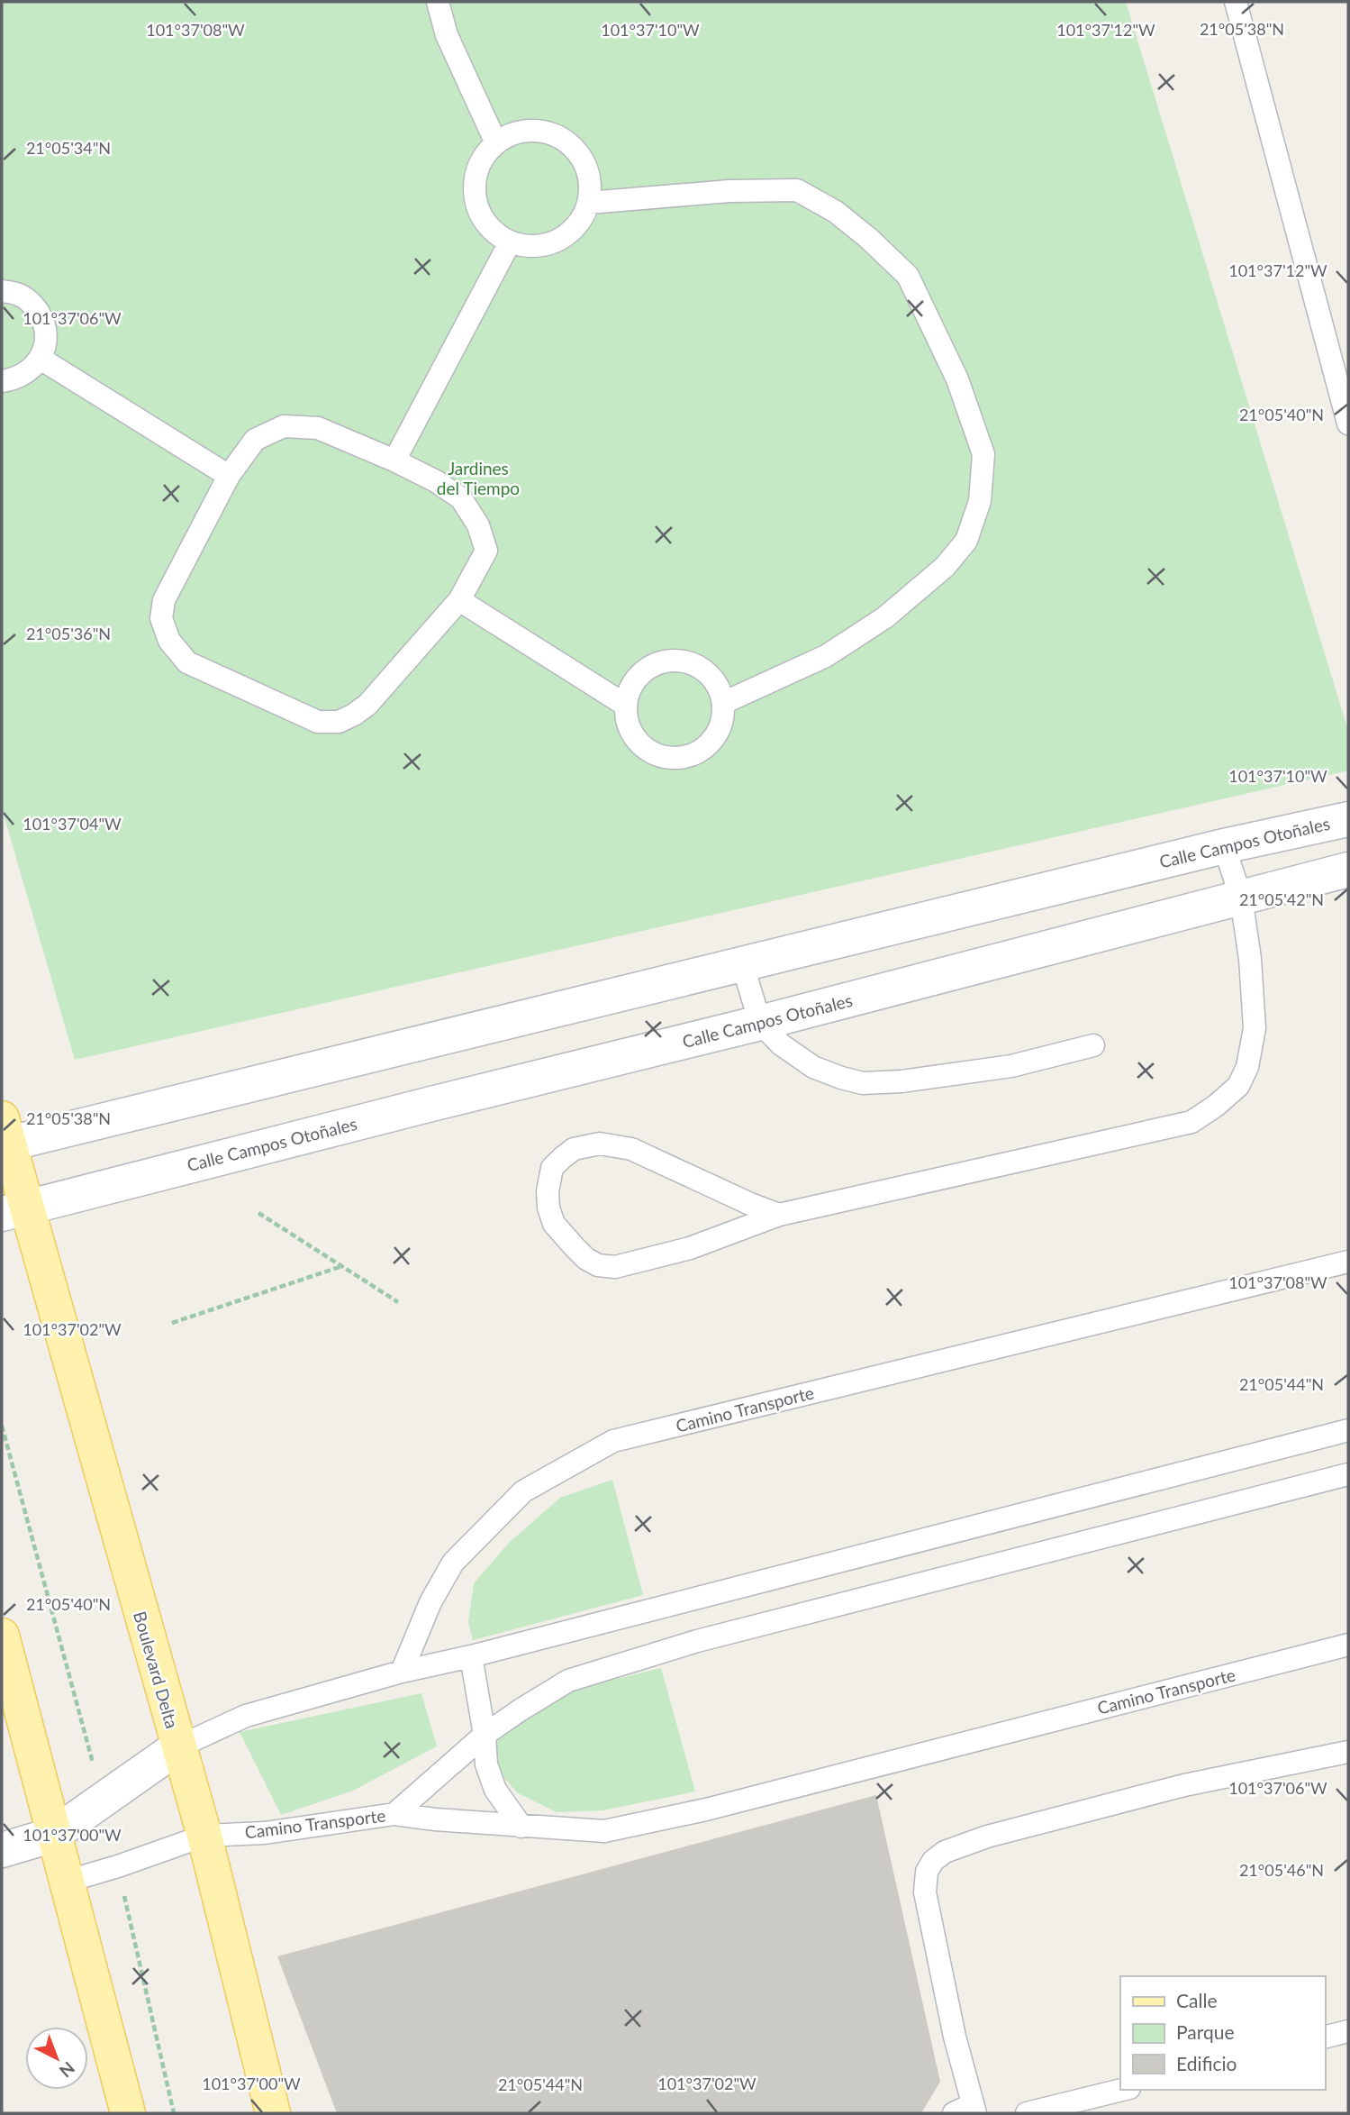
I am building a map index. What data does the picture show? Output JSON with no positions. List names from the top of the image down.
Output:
{
  "streets": {
    "main road": ["Boulevard Delta"],
    "street": ["Calle Campos Otoñales"],
    "lane": ["Camino Transporte"]
  },
  "crossings": [
    ["Calle Campos Otoñales", "Boulevard Delta"],
    ["Camino Transporte", "Boulevard Delta"]
  ],
  "parks": ["Jardines del Tiempo"],
  "legend": ["Calle", "Parque", "Edificio"],
  "north": "bottom right",
  "coordinates": [
    "21°05'38\"N",
    "101°37'08\"W",
    "101°37'10\"W",
    "101°37'12\"W",
    "21°05'34\"N",
    "101°37'06\"W",
    "21°05'40\"N",
    "21°05'36\"N",
    "101°37'04\"W",
    "21°05'42\"N",
    "101°37'02\"W",
    "21°05'44\"N",
    "101°37'00\"W",
    "21°05'46\"N"
  ]
}
